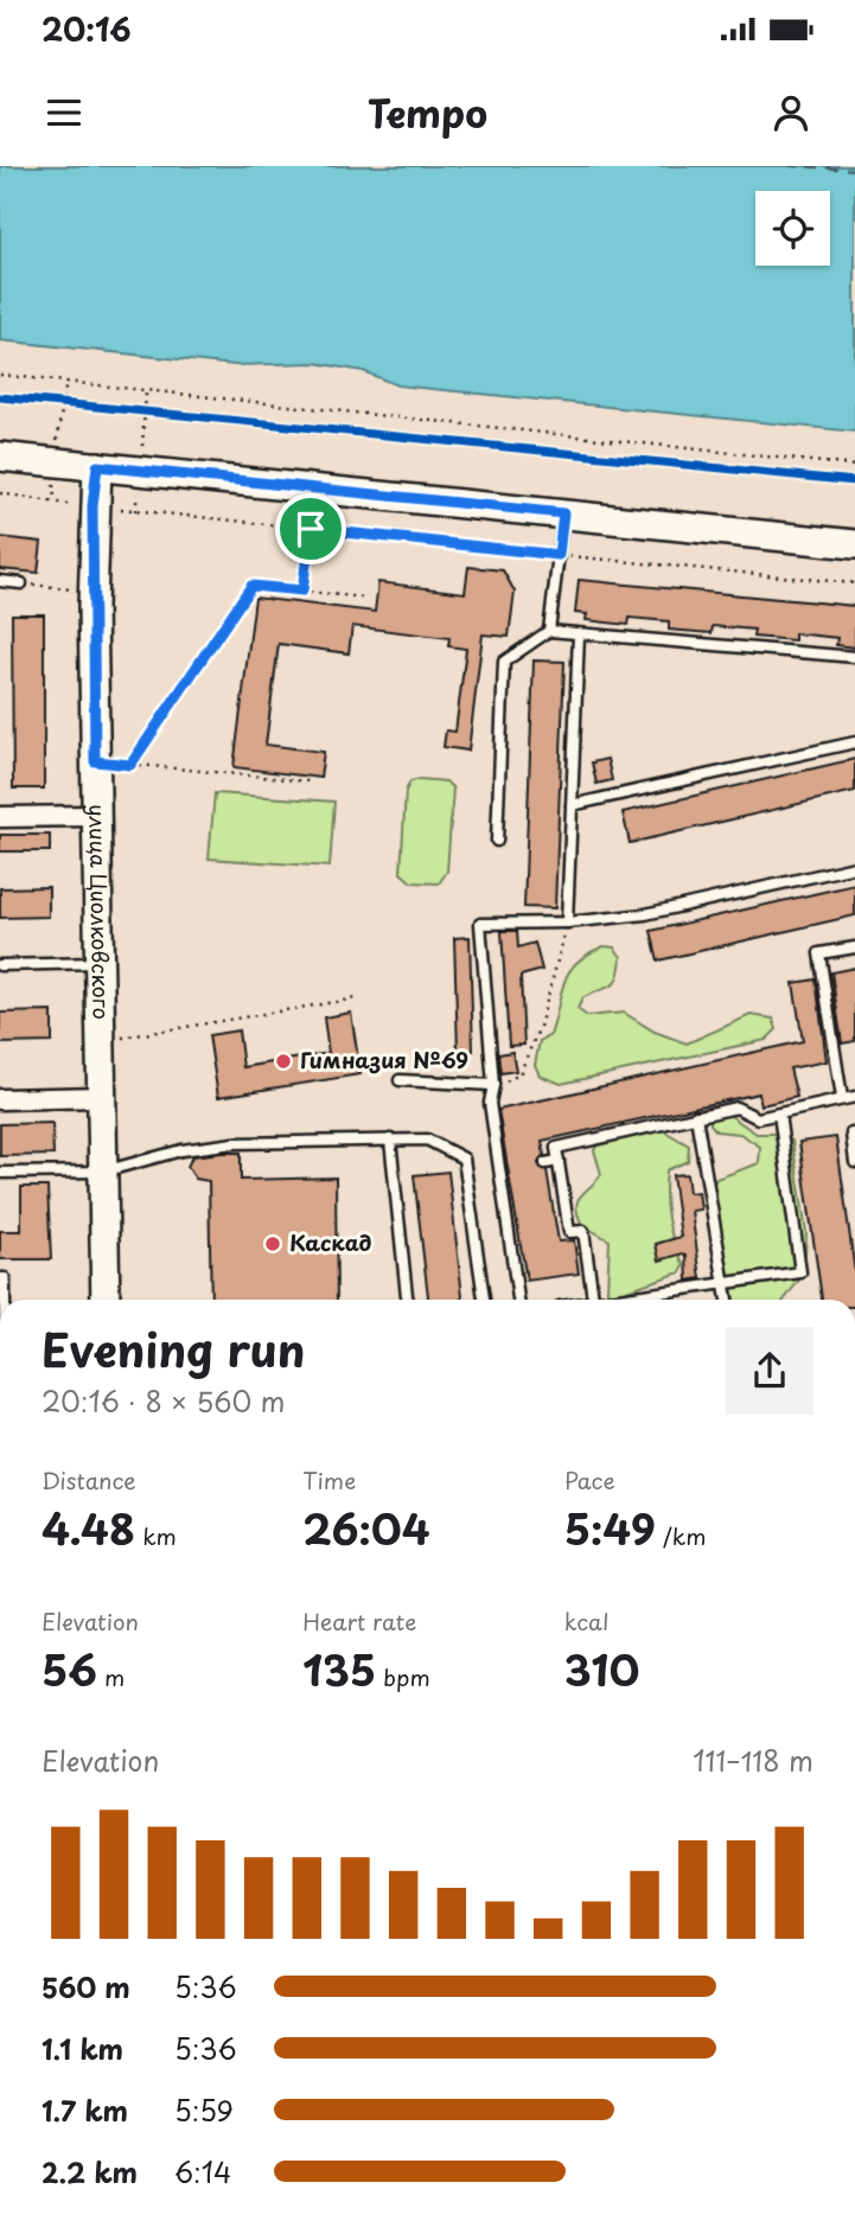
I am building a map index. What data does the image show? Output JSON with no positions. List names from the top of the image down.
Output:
{
  "streets": {
    "main road": ["улица Циолковского"]
  },
  "places": ["Гимназия №69", "Каскад"],
  "page": {
    "status": "20:16",
    "header": "Tempo",
    "heading": ["Evening run", "20:16 · 8 × 560 m"],
    "stats": [
      ["Distance", "4.48 km"],
      ["Time", "26:04"],
      ["Pace", "5:49 /km"],
      ["Elevation", "56 m"],
      ["Heart rate", "135 bpm"],
      ["kcal", "310"]
    ],
    "chart": ["Elevation", "111–118 m"],
    "list": [
      {
        "name": "560 m",
        "note": "5:36"
      },
      {
        "name": "1.1 km",
        "note": "5:36"
      },
      {
        "name": "1.7 km",
        "note": "5:59"
      },
      {
        "name": "2.2 km",
        "note": "6:14"
      }
    ]
  }
}
